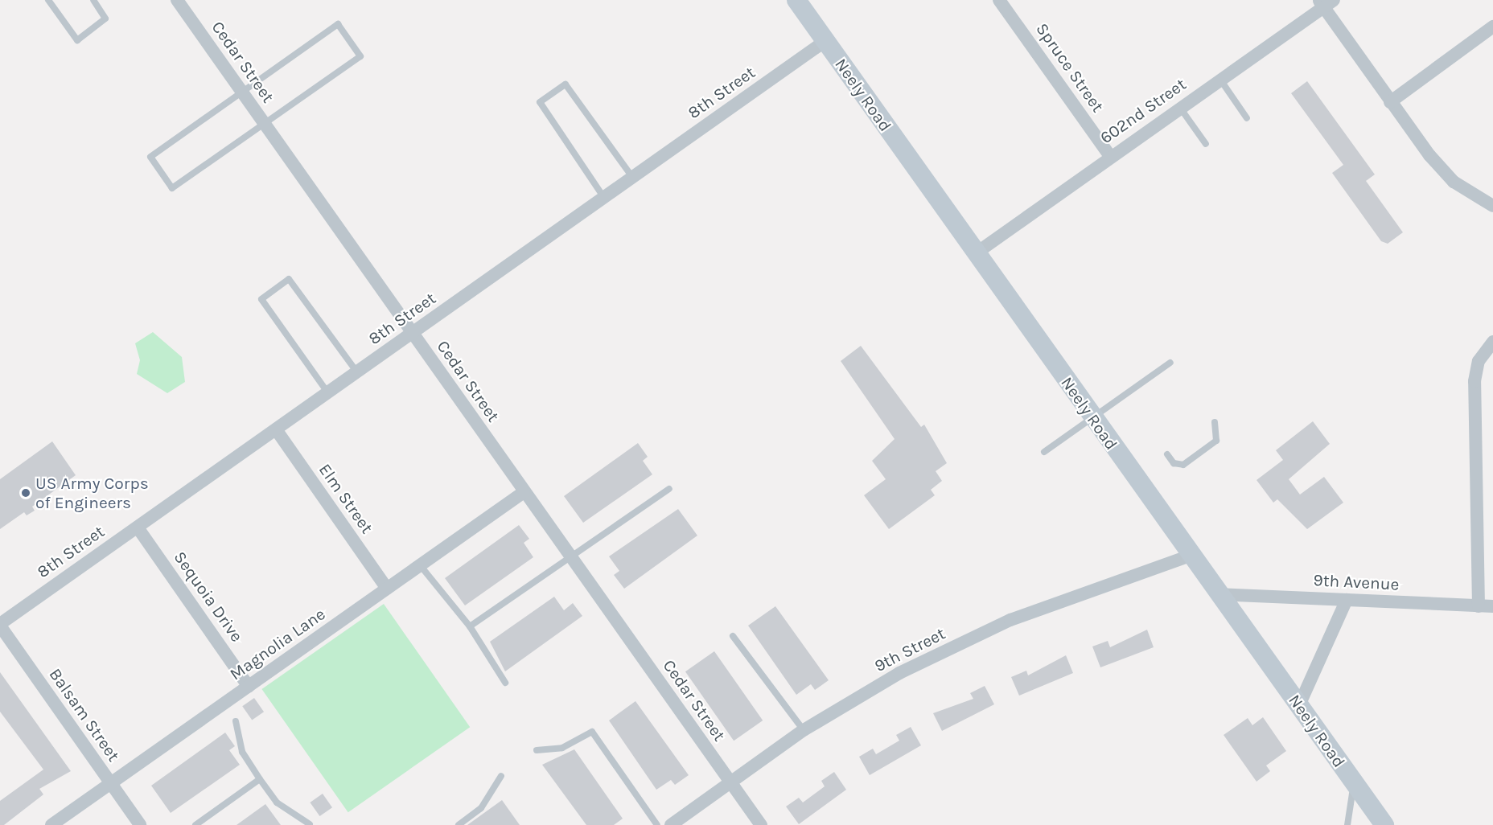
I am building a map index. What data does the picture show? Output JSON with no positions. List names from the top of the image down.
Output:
{
  "streets": {
    "street": [
      "Cedar Street",
      "Spruce Street",
      "8th Street",
      "Neely Road",
      "602nd Street",
      "Elm Street",
      "9th Avenue",
      "Sequoia Drive",
      "Magnolia Lane",
      "9th Street",
      "Balsam Street"
    ]
  },
  "crossings": [
    ["Cedar Street", "8th Street"],
    ["Cedar Street", "Magnolia Lane"],
    ["Cedar Street", "9th Street"],
    ["Spruce Street", "602nd Street"],
    ["8th Street", "Neely Road"],
    ["8th Street", "Elm Street"],
    ["8th Street", "Sequoia Drive"],
    ["8th Street", "Balsam Street"],
    ["Neely Road", "602nd Street"],
    ["Neely Road", "9th Avenue"],
    ["Neely Road", "9th Street"],
    ["Elm Street", "Magnolia Lane"],
    ["Sequoia Drive", "Magnolia Lane"],
    ["Magnolia Lane", "Balsam Street"]
  ],
  "places": ["US Army Corps of Engineers"]
}
